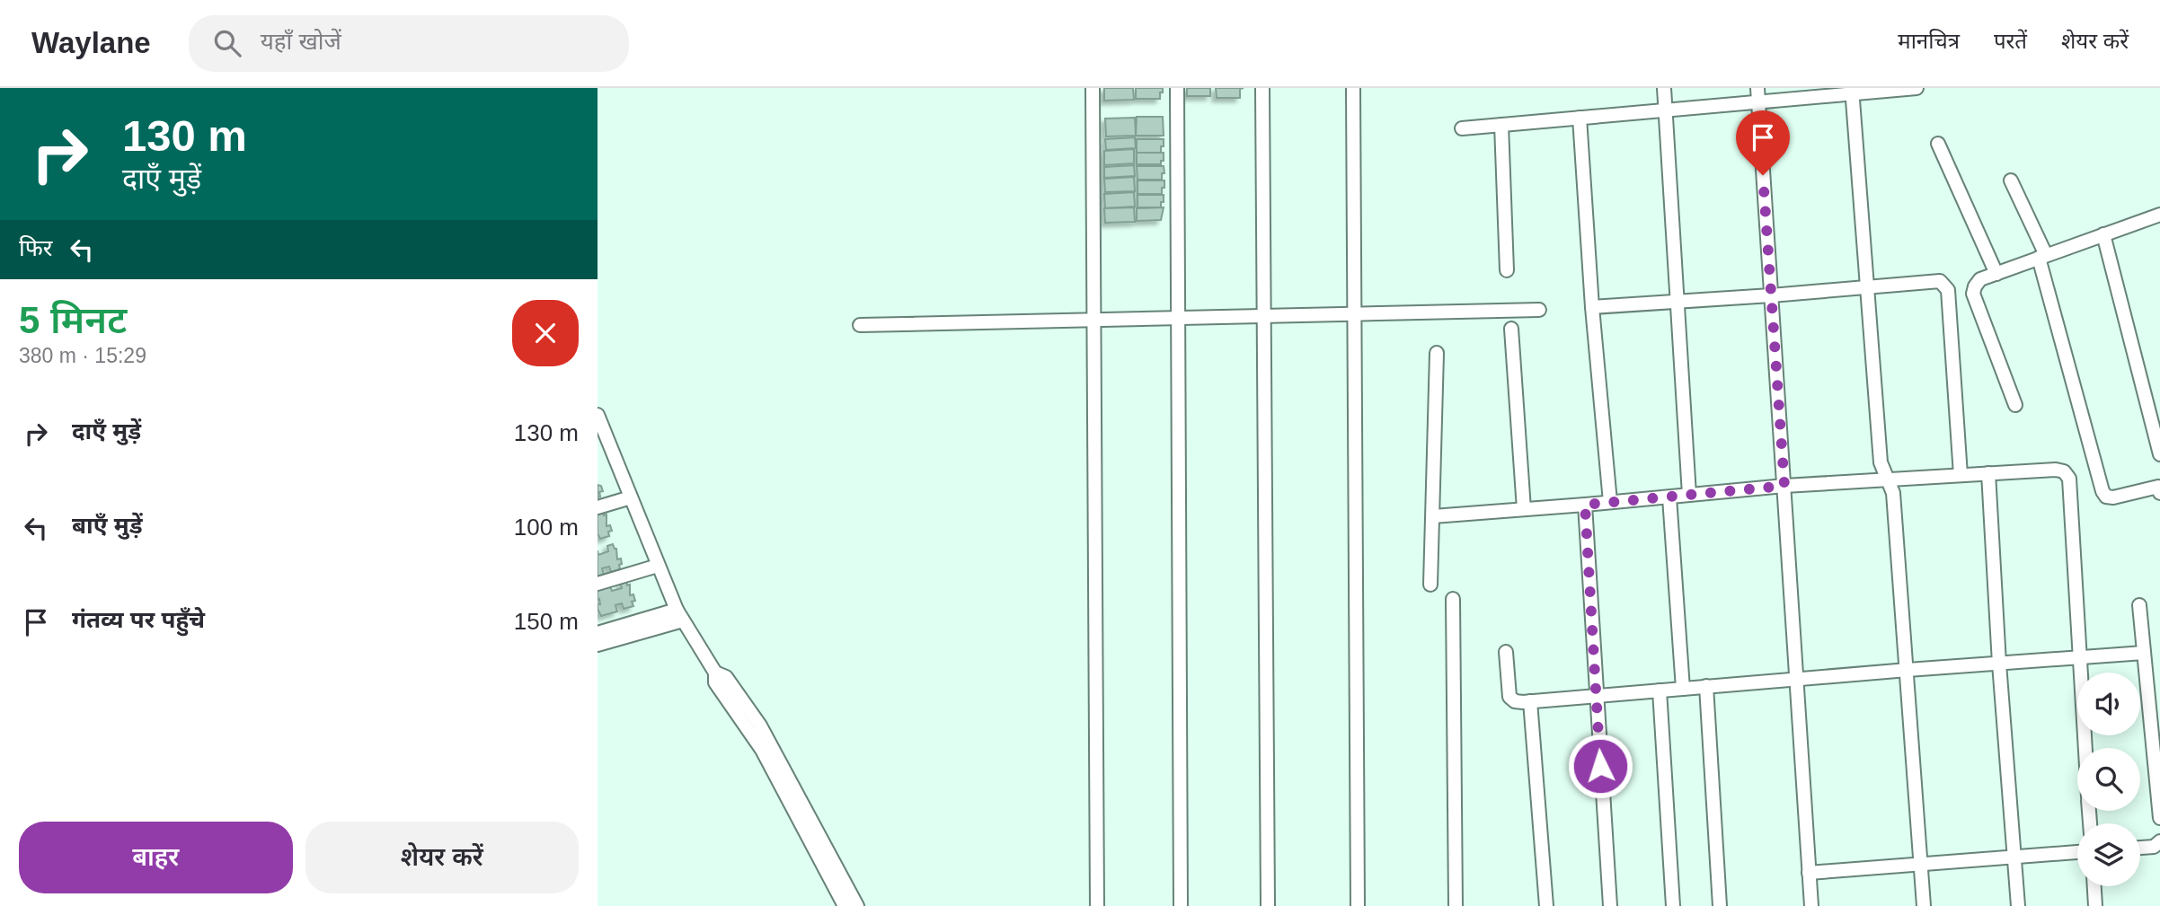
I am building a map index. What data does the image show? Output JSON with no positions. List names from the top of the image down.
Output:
{
  "page": {
    "header": "Waylane",
    "search": "यहाँ खोजें",
    "nav": ["मानचित्र", "परतें", "शेयर करें"],
    "turn": ["130 m", "दाएँ मुड़ें"],
    "then": "फिर",
    "heading": ["5 मिनट", "380 m · 15:29"],
    "list": [
      {
        "name": "दाएँ मुड़ें",
        "value": "130 m"
      },
      {
        "name": "बाएँ मुड़ें",
        "value": "100 m"
      },
      {
        "name": "गंतव्य पर पहुँचे",
        "value": "150 m"
      }
    ],
    "buttons": ["बाहर", "शेयर करें"]
  }
}
